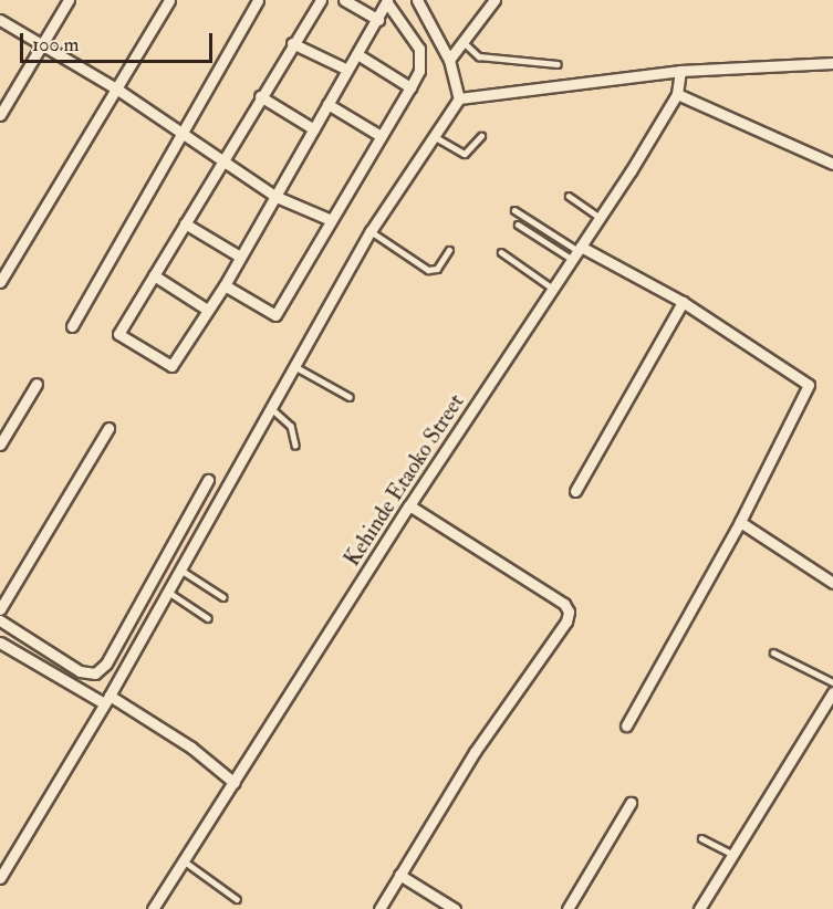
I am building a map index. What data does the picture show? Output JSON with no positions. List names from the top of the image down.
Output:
{
  "streets": {
    "street": ["Kehinde Etaoko Street"]
  },
  "scale_bar": "100 m"
}
